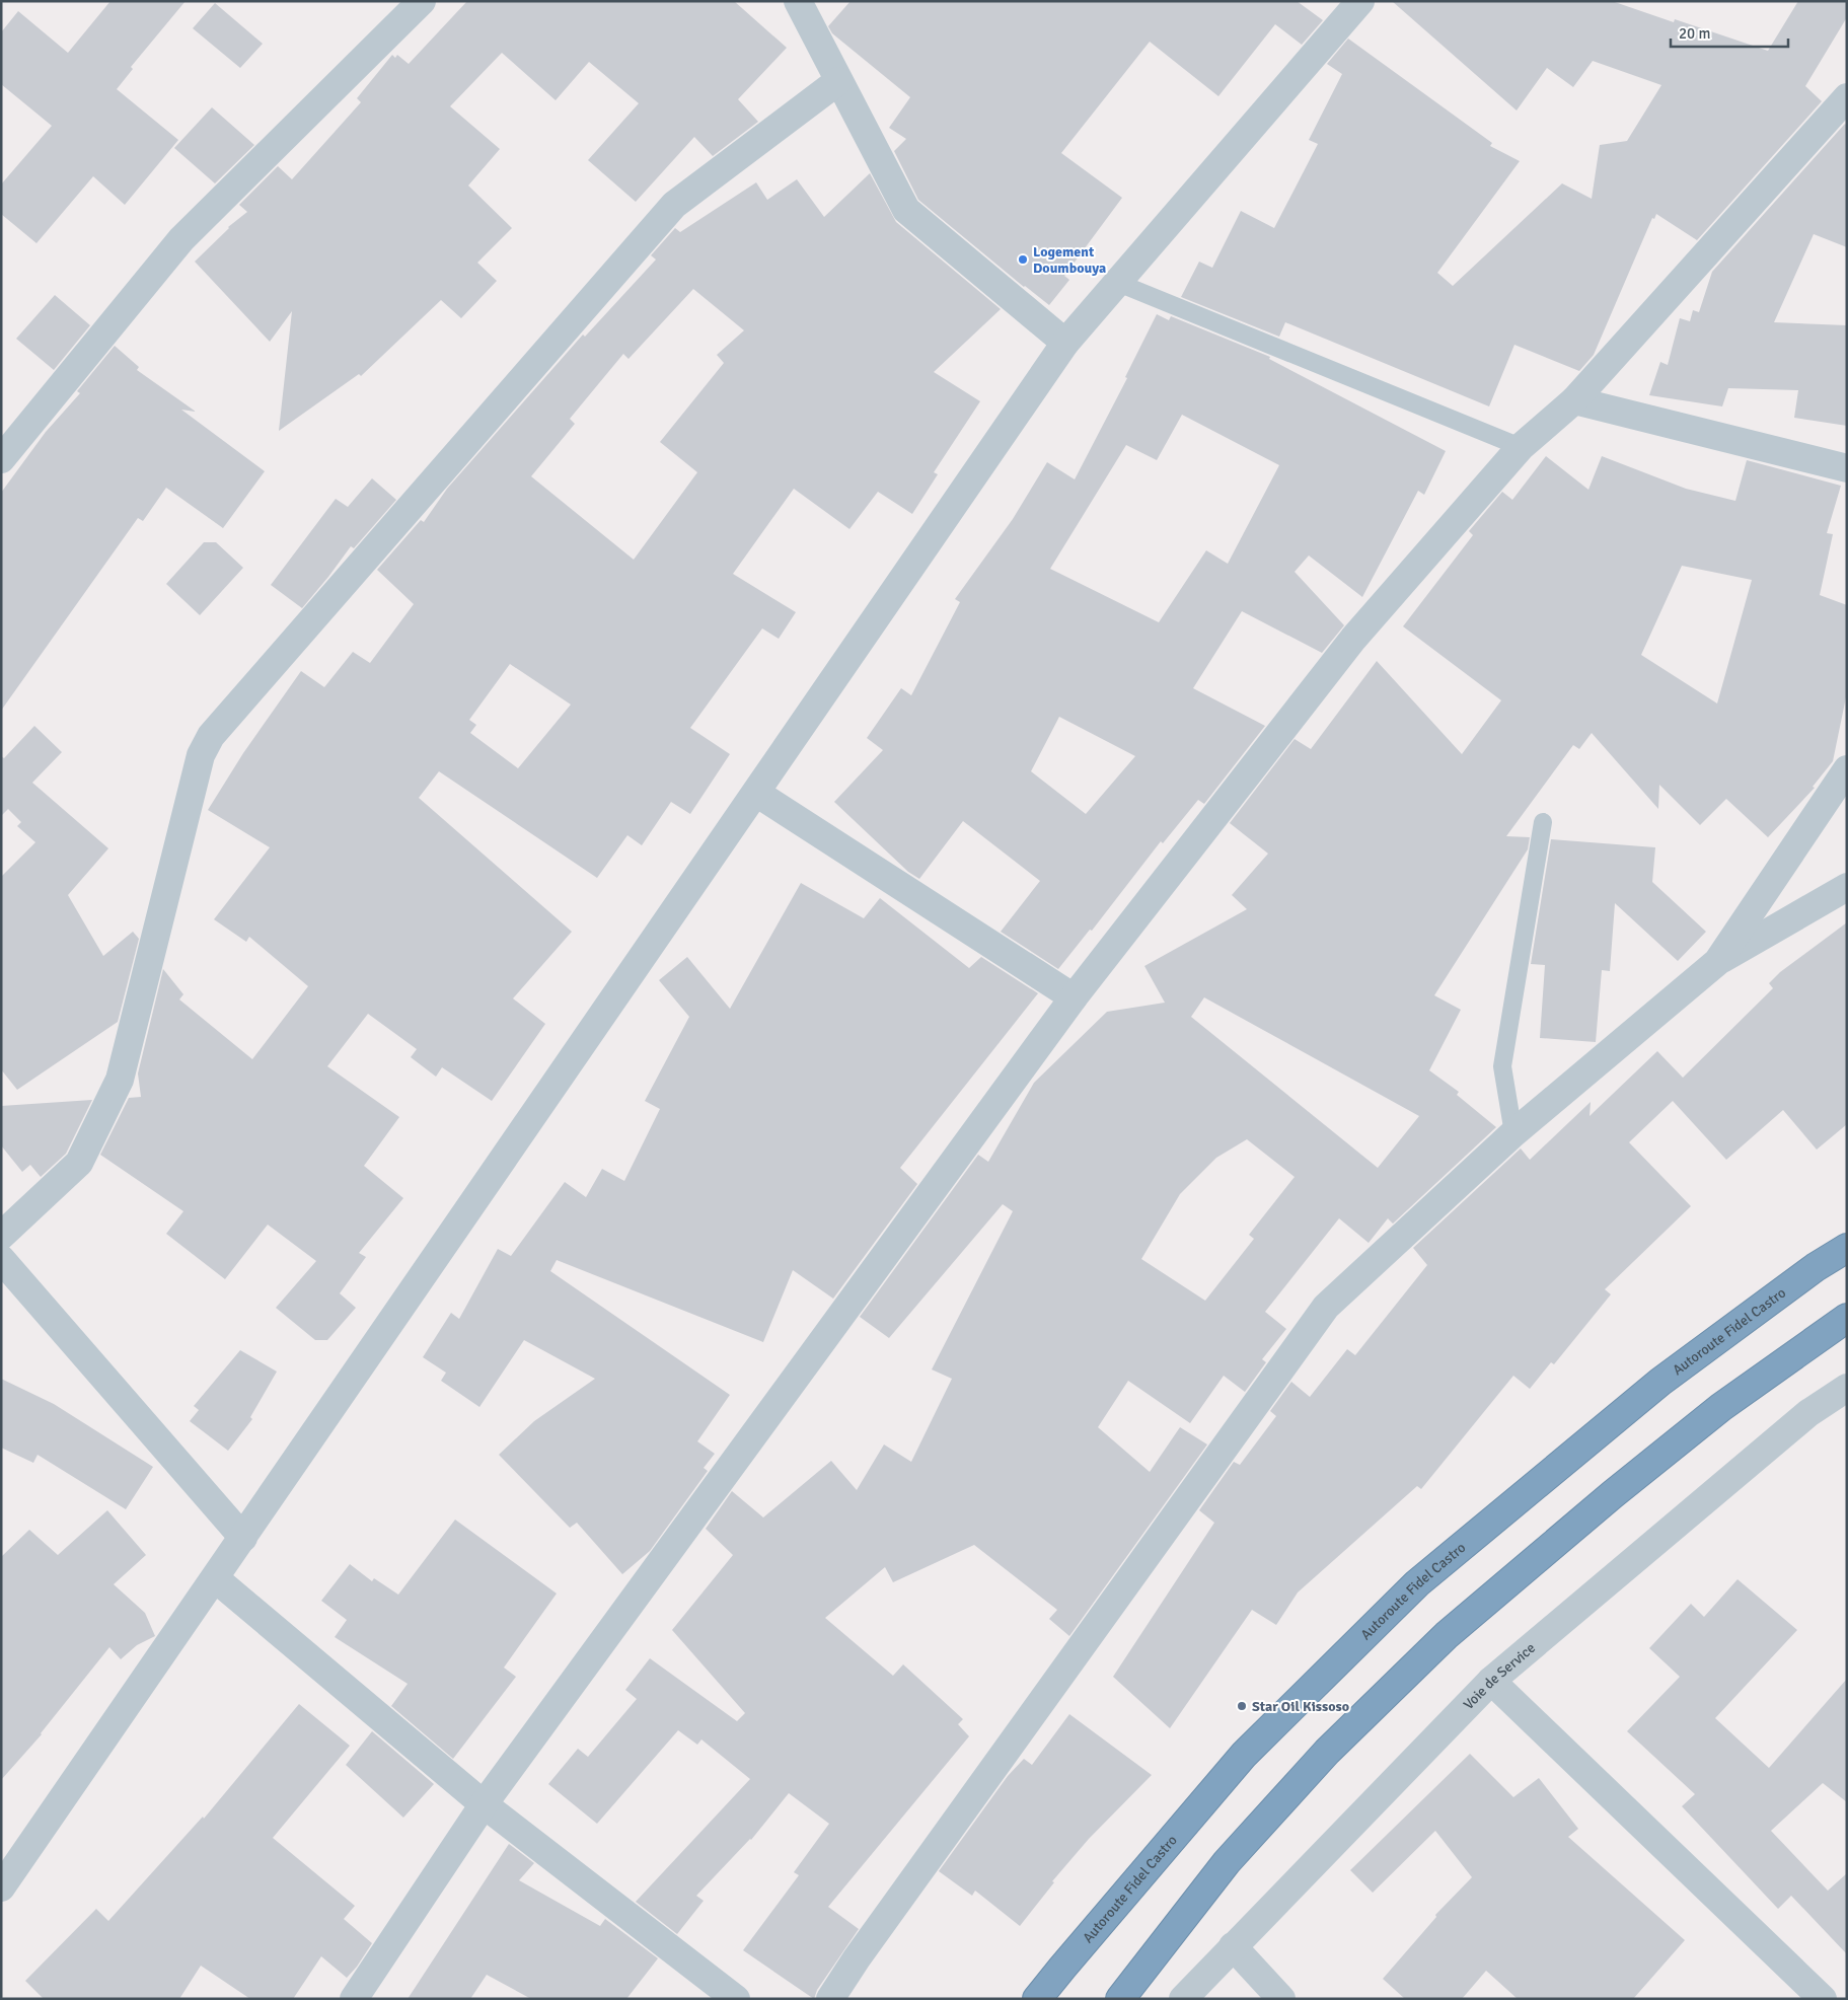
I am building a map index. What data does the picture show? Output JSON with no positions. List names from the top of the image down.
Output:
{
  "streets": {
    "highway": ["Autoroute Fidel Castro"],
    "street": ["Voie de Service"]
  },
  "places": ["Logement Doumbouya", "Star Oil Kissoso"],
  "scale_bar": "20 m"
}
